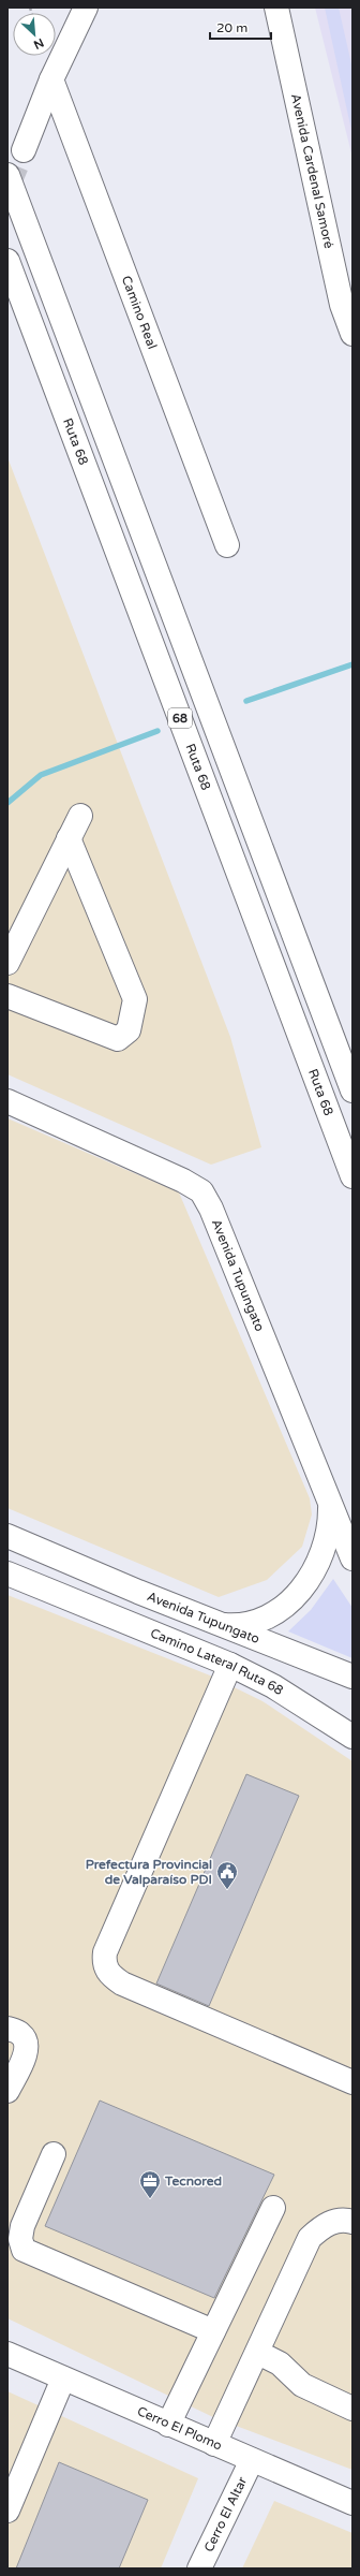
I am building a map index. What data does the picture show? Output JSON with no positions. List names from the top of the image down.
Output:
{
  "streets": {
    "main road": [
      "Avenida Cardenal Samoré",
      "Camino Real",
      "Ruta 68",
      "68",
      "Avenida Tupungato",
      "Camino Lateral Ruta 68",
      "Cerro El Plomo",
      "Cerro El Altar"
    ]
  },
  "crossings": [
    ["Cerro El Plomo", "Cerro El Altar"]
  ],
  "places": {
    "public building": ["Prefectura Provincial de Valparaíso PDI"],
    "office": ["Tecnored"]
  },
  "scale_bar": "20 m",
  "north": "bottom right"
}
